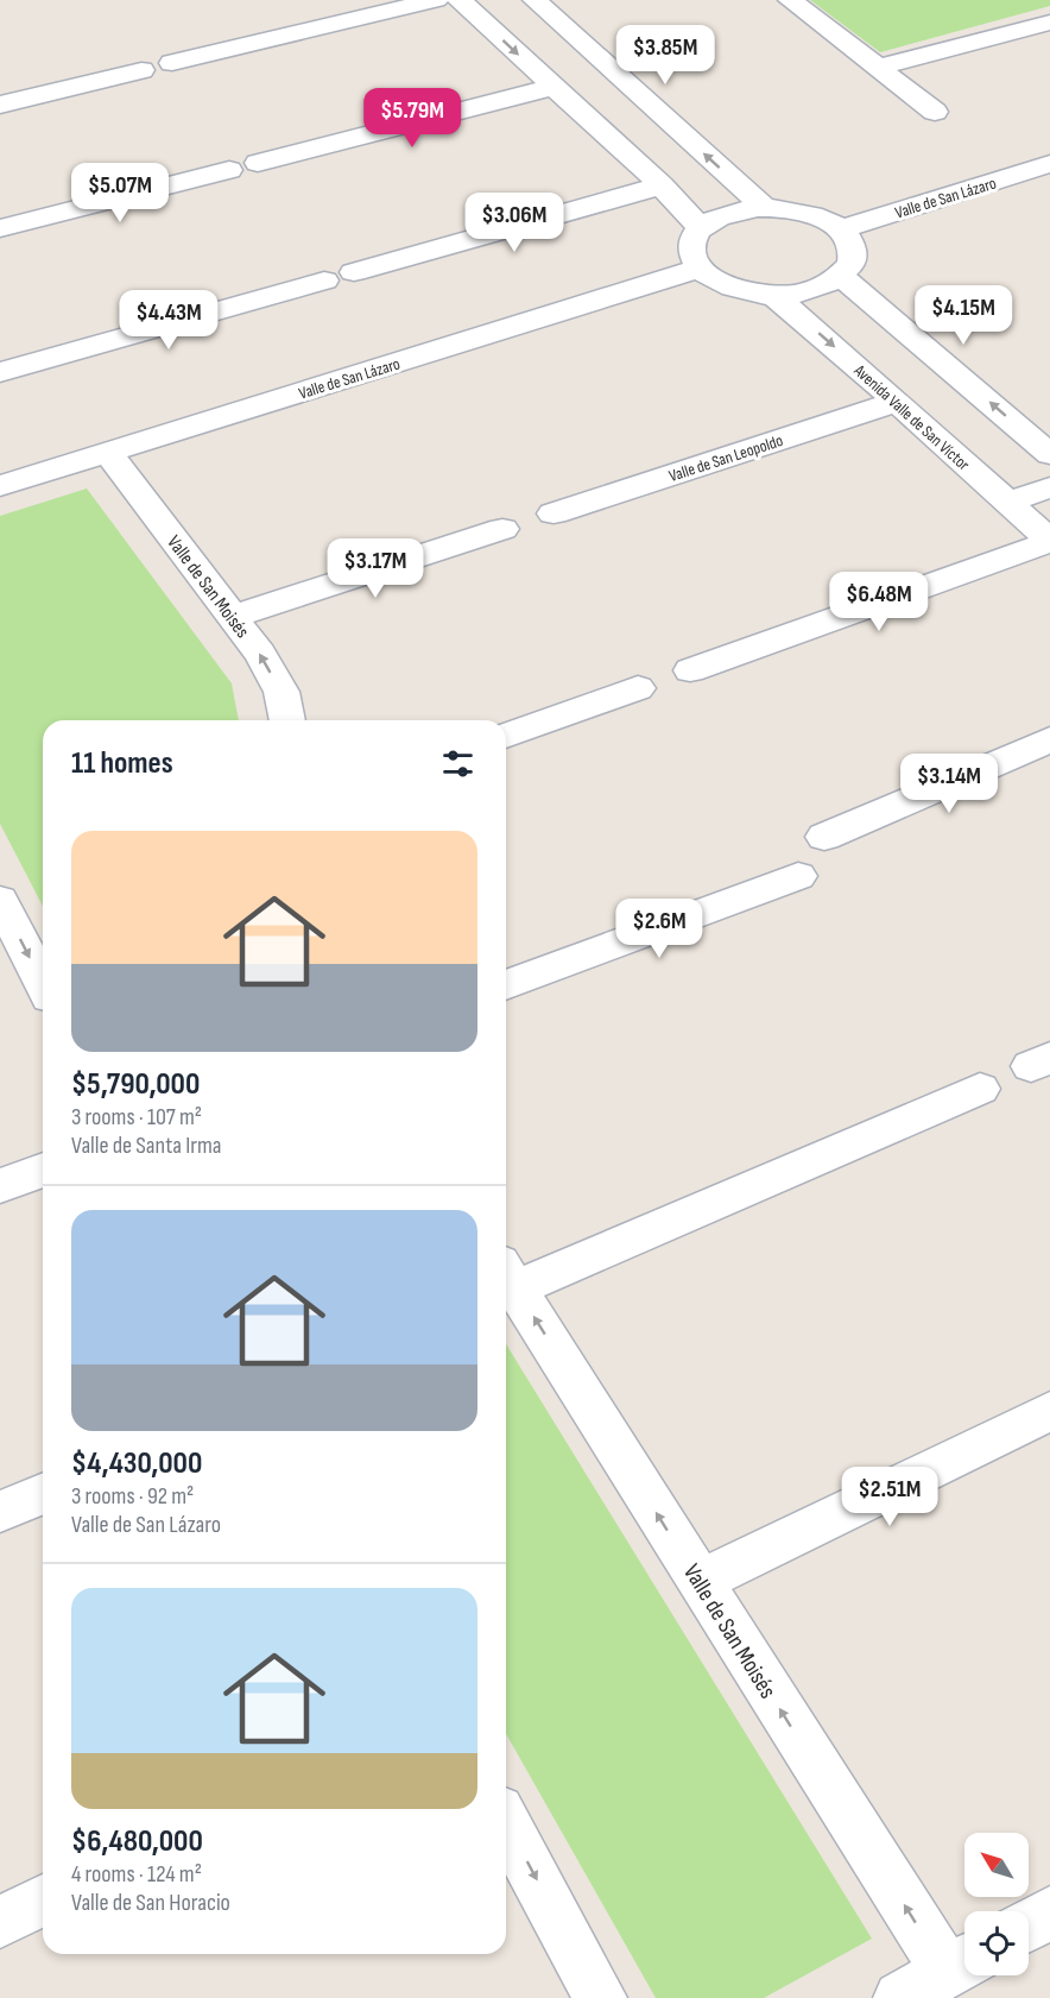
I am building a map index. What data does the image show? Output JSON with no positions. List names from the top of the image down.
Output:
{
  "streets": {
    "street": [
      "Valle de San Lázaro",
      "Avenida Valle de San Víctor",
      "Valle de San Leopoldo",
      "Valle de San Moisés"
    ]
  },
  "crossings": [
    ["Valle de San Lázaro", "Valle de San Moisés"],
    ["Avenida Valle de San Víctor", "Valle de San Leopoldo"]
  ],
  "one_way": ["Valle de San Moisés"],
  "north": "top left",
  "page": {
    "price": [
      "$3.85M",
      "$5.79M",
      "$5.07M",
      "$3.06M",
      "$4.15M",
      "$4.43M",
      "$3.17M",
      "$6.48M",
      "$3.14M",
      "$2.6M",
      "$2.51M"
    ],
    "heading": "11 homes",
    "list": [
      {
        "name": "$5,790,000",
        "note": "3 rooms · 107 m² · Valle de Santa Irma"
      },
      {
        "name": "$4,430,000",
        "note": "3 rooms · 92 m² · Valle de San Lázaro"
      },
      {
        "name": "$6,480,000",
        "note": "4 rooms · 124 m² · Valle de San Horacio"
      }
    ]
  }
}
